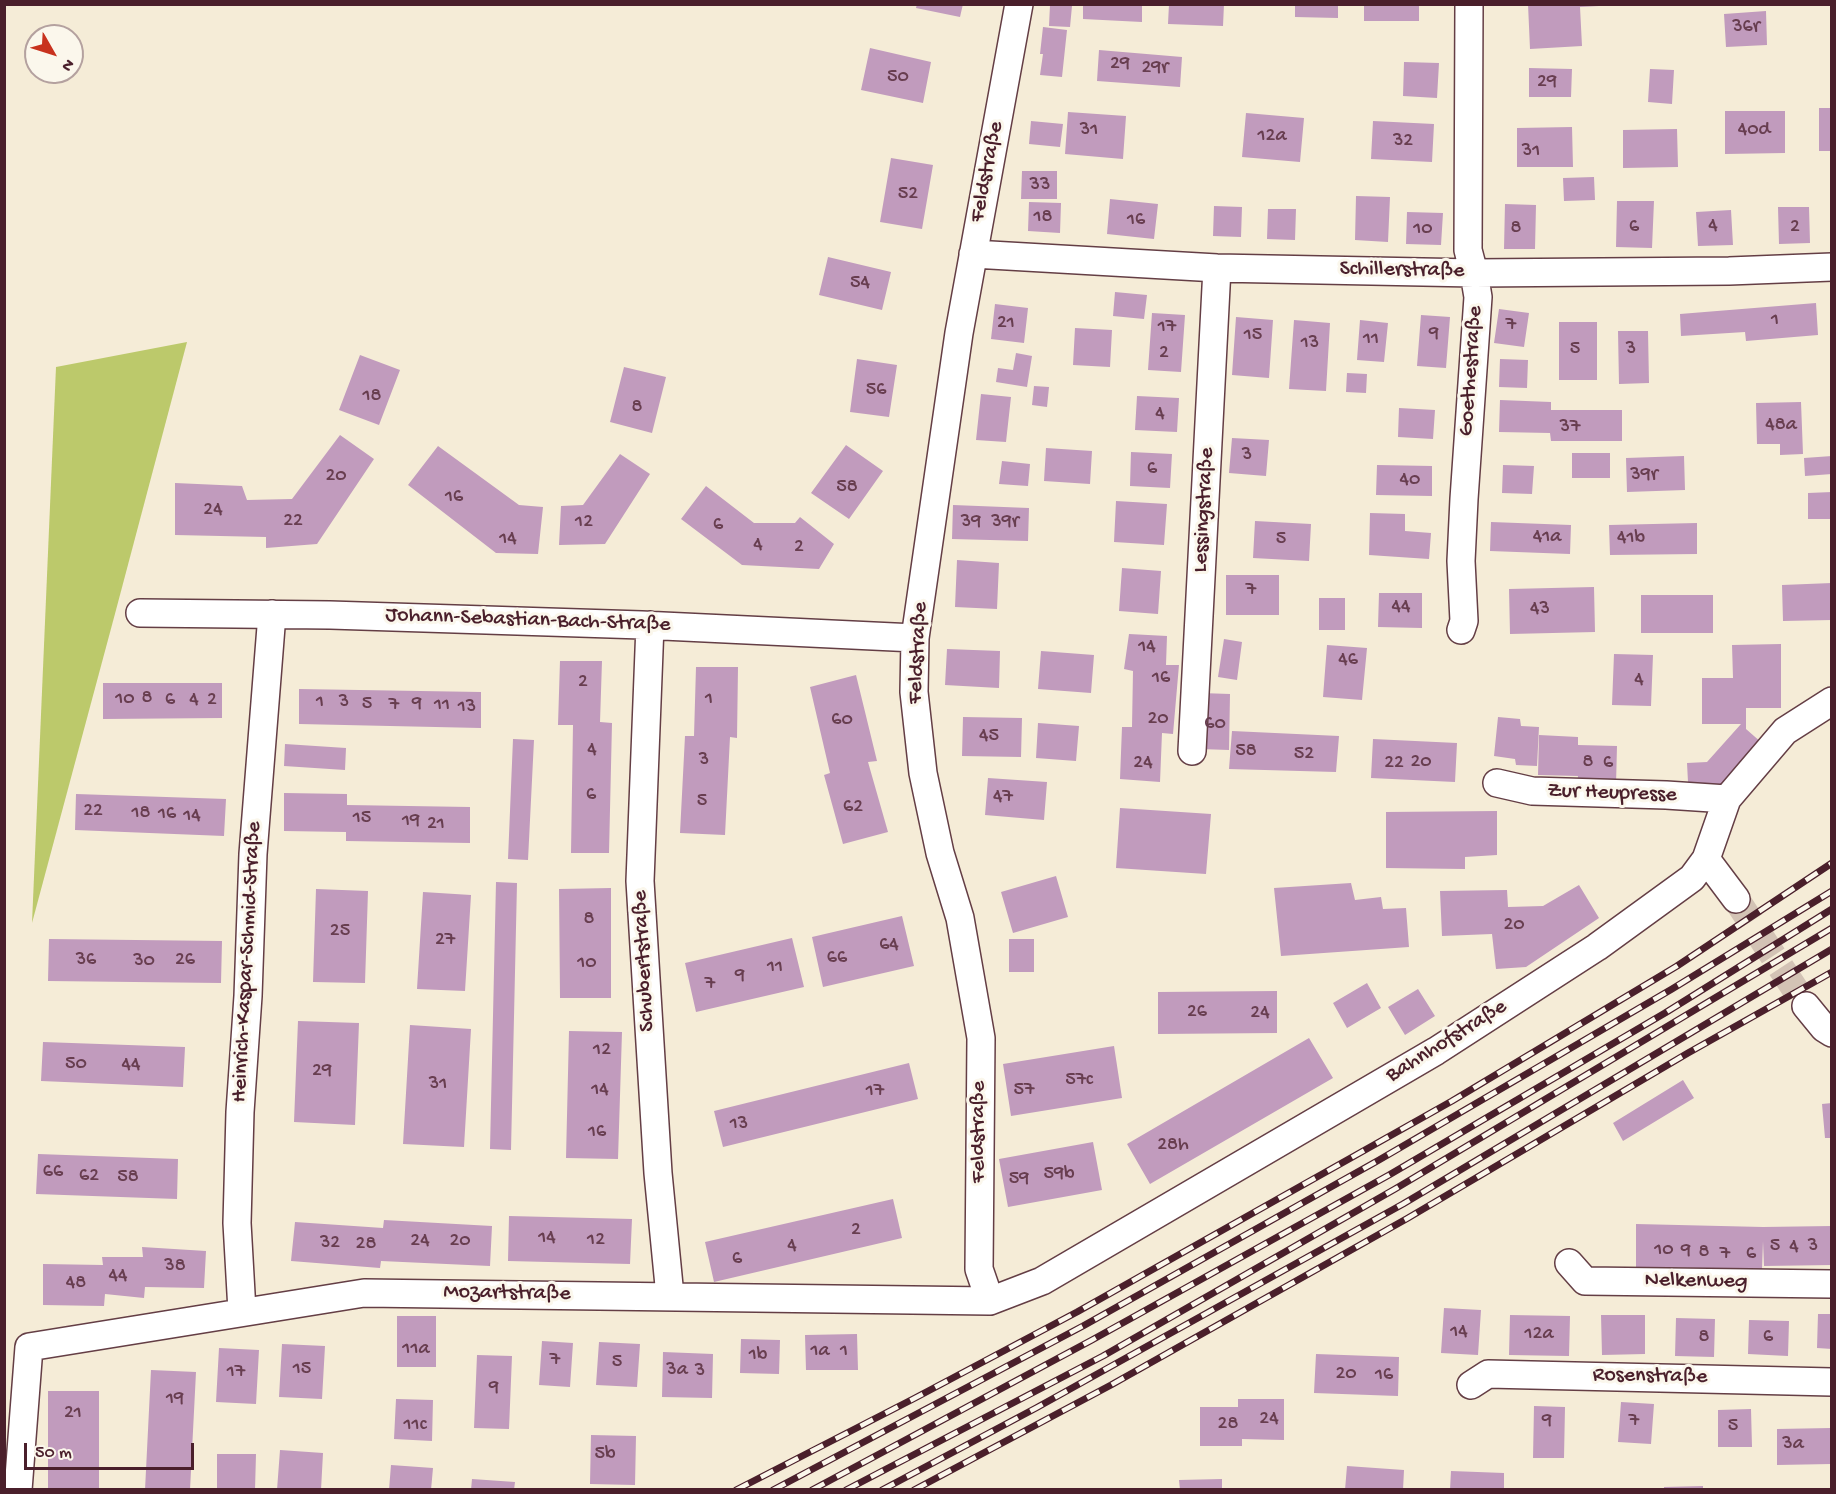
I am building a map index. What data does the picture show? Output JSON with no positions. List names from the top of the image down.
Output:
{
  "streets": {
    "street": [
      "Feldstraße",
      "Schillerstraße",
      "Goethestraße",
      "Lessingstraße",
      "Johann-Sebastian-Bach-Straße",
      "Zur Heupresse",
      "Schubertstraße",
      "Heinrich-Kaspar-Schmid-Straße",
      "Bahnhofstraße",
      "Nelkenweg",
      "Mozartstraße",
      "Rosenstraße"
    ]
  },
  "crossings": [
    ["Feldstraße", "Schillerstraße"],
    ["Feldstraße", "Johann-Sebastian-Bach-Straße"],
    ["Feldstraße", "Bahnhofstraße"],
    ["Feldstraße", "Mozartstraße"],
    ["Schillerstraße", "Goethestraße"],
    ["Schillerstraße", "Lessingstraße"],
    ["Johann-Sebastian-Bach-Straße", "Schubertstraße"],
    ["Johann-Sebastian-Bach-Straße", "Heinrich-Kaspar-Schmid-Straße"],
    ["Zur Heupresse", "Bahnhofstraße"],
    ["Schubertstraße", "Mozartstraße"],
    ["Heinrich-Kaspar-Schmid-Straße", "Mozartstraße"],
    ["Bahnhofstraße", "Mozartstraße"]
  ],
  "house_numbers": [
    "36r",
    "29",
    "29r",
    "50",
    "29",
    "31",
    "40d",
    "12a",
    "32",
    "31",
    "33",
    "52",
    "18",
    "16",
    "4",
    "6",
    "2",
    "8",
    "10",
    "54",
    "1",
    "21",
    "7",
    "17",
    "9",
    "15",
    "11",
    "13",
    "5",
    "3",
    "2",
    "56",
    "18",
    "8",
    "4",
    "48a",
    "37",
    "3",
    "6",
    "39r",
    "20",
    "40",
    "58",
    "16",
    "24",
    "22",
    "12",
    "39",
    "39r",
    "6",
    "41a",
    "41b",
    "14",
    "5",
    "4",
    "2",
    "7",
    "44",
    "43",
    "14",
    "46",
    "16",
    "4",
    "2",
    "8",
    "10",
    "1",
    "6",
    "4",
    "2",
    "1",
    "3",
    "5",
    "9",
    "7",
    "11",
    "13",
    "20",
    "60",
    "60",
    "45",
    "4",
    "58",
    "52",
    "3",
    "20",
    "8",
    "24",
    "22",
    "6",
    "6",
    "47",
    "5",
    "62",
    "22",
    "18",
    "16",
    "14",
    "15",
    "19",
    "21",
    "8",
    "20",
    "25",
    "27",
    "64",
    "66",
    "36",
    "26",
    "30",
    "10",
    "11",
    "9",
    "7",
    "26",
    "24",
    "12",
    "50",
    "44",
    "29",
    "57c",
    "31",
    "14",
    "57",
    "17",
    "13",
    "16",
    "28h",
    "66",
    "59b",
    "62",
    "58",
    "59",
    "2",
    "14",
    "12",
    "24",
    "20",
    "32",
    "28",
    "4",
    "5",
    "3",
    "4",
    "10",
    "9",
    "8",
    "7",
    "6",
    "6",
    "38",
    "44",
    "48",
    "14",
    "12a",
    "8",
    "6",
    "11a",
    "1a",
    "1",
    "1b",
    "7",
    "5",
    "15",
    "3a",
    "3",
    "17",
    "20",
    "16",
    "9",
    "19",
    "21",
    "24",
    "9",
    "7",
    "28",
    "11c",
    "5",
    "3a",
    "5b"
  ],
  "scale_bar": "50 m",
  "north": "bottom right"
}
